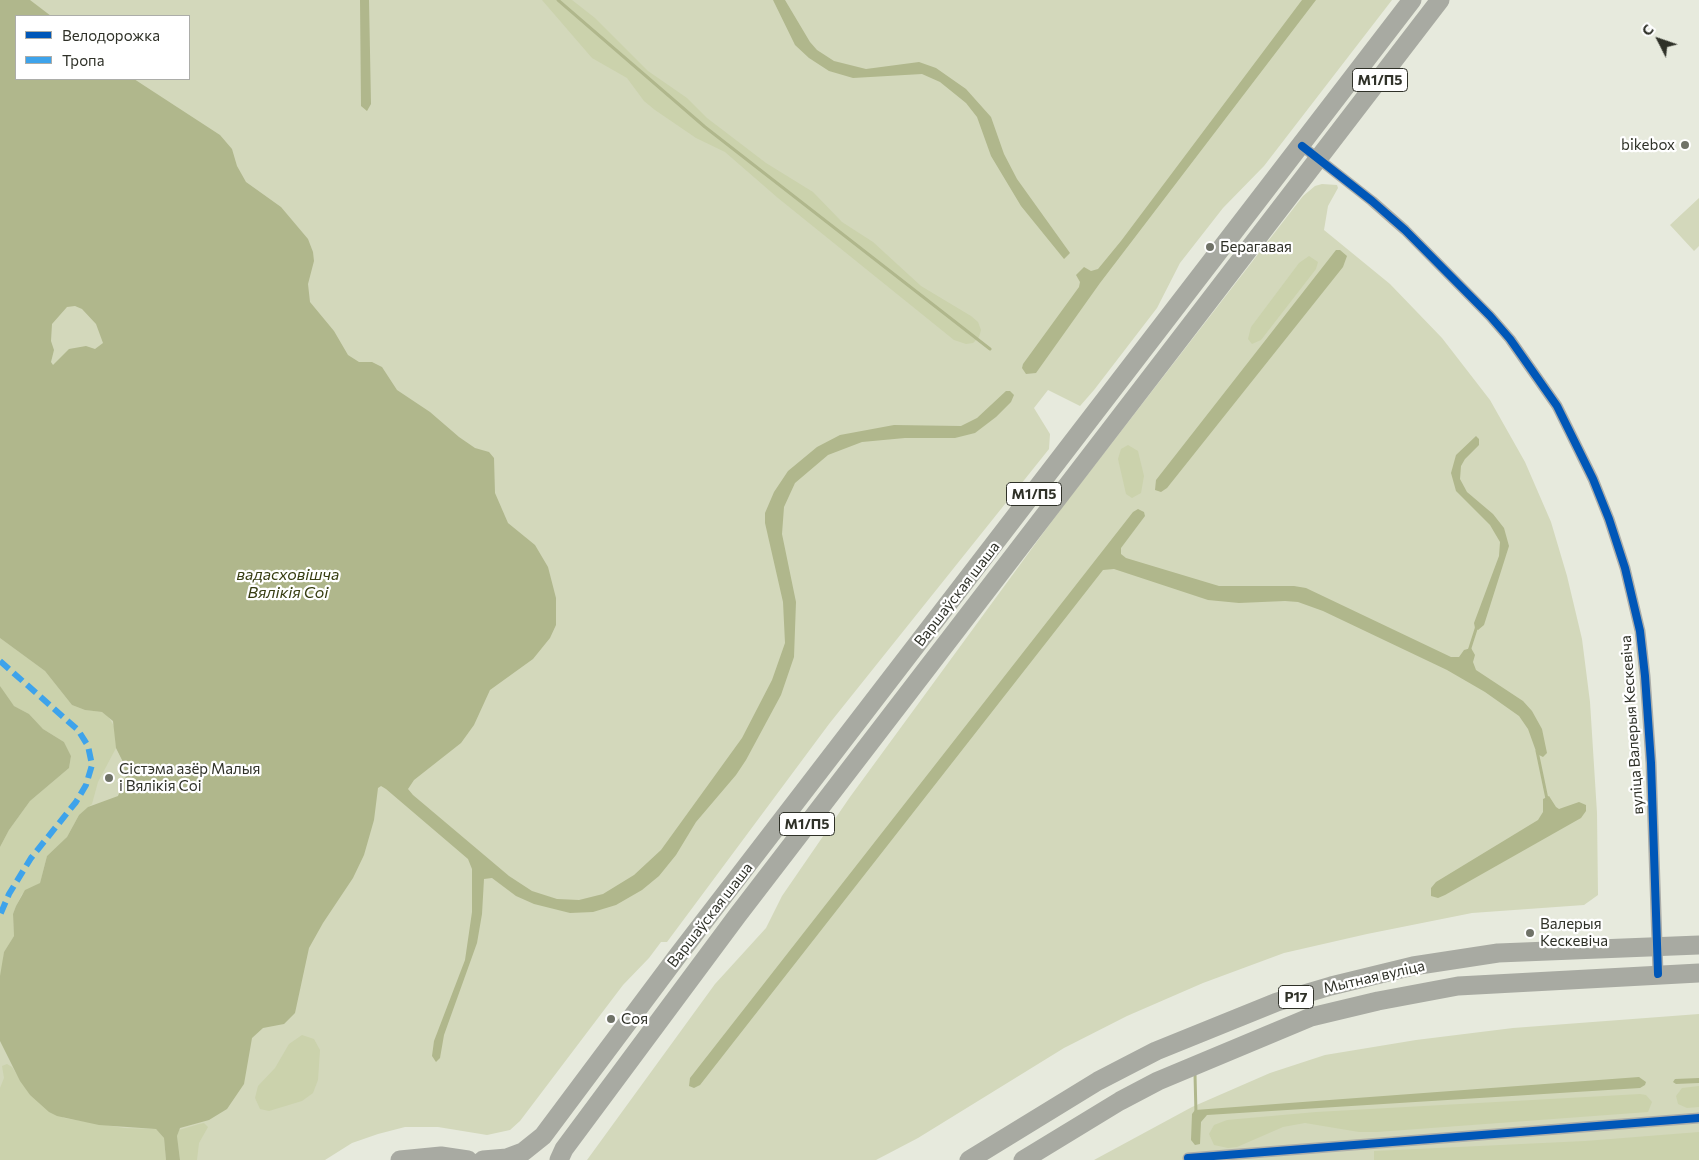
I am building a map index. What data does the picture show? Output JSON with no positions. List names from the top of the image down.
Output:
{
  "streets": {
    "highway": [
      "М1/П5",
      "Варшаўская шаша",
      "Мытная вуліца",
      "Р17"
    ],
    "street": ["вуліца Валерыя Кескевіча"]
  },
  "crossings": [
    ["Варшаўская шаша", "вуліца Валерыя Кескевіча"],
    ["вуліца Валерыя Кескевіча", "Мытная вуліца"]
  ],
  "water": ["вадасховішча Вялікія Соі"],
  "places": [
    "bikebox",
    "Берагавая",
    "Сістэма азёр Малыя і Вялікія Соі",
    "Валерыя Кескевіча",
    "Соя"
  ],
  "legend": ["Велодорожка", "Тропа"],
  "north": "top left"
}
